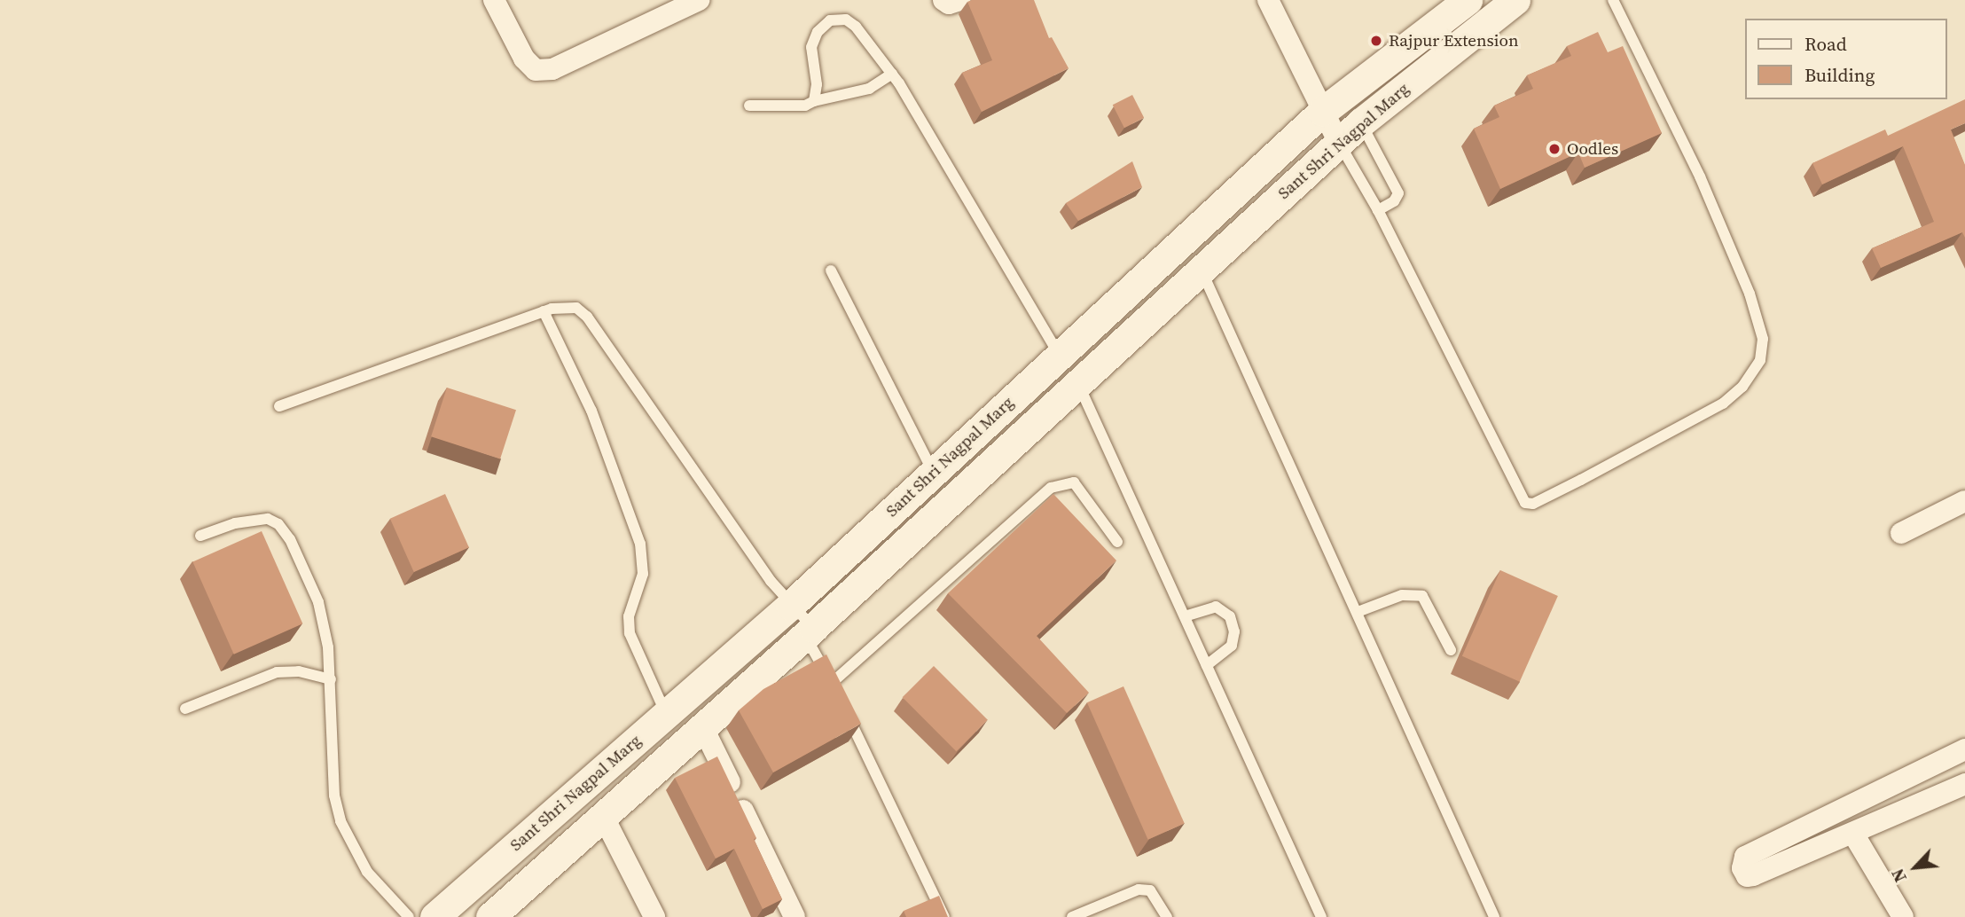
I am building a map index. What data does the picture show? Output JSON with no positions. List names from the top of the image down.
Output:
{
  "streets": {
    "main road": ["Sant Shri Nagpal Marg"]
  },
  "places": ["Rajpur Extension", "Oodles"],
  "legend": ["Road", "Building"],
  "north": "bottom left"
}
